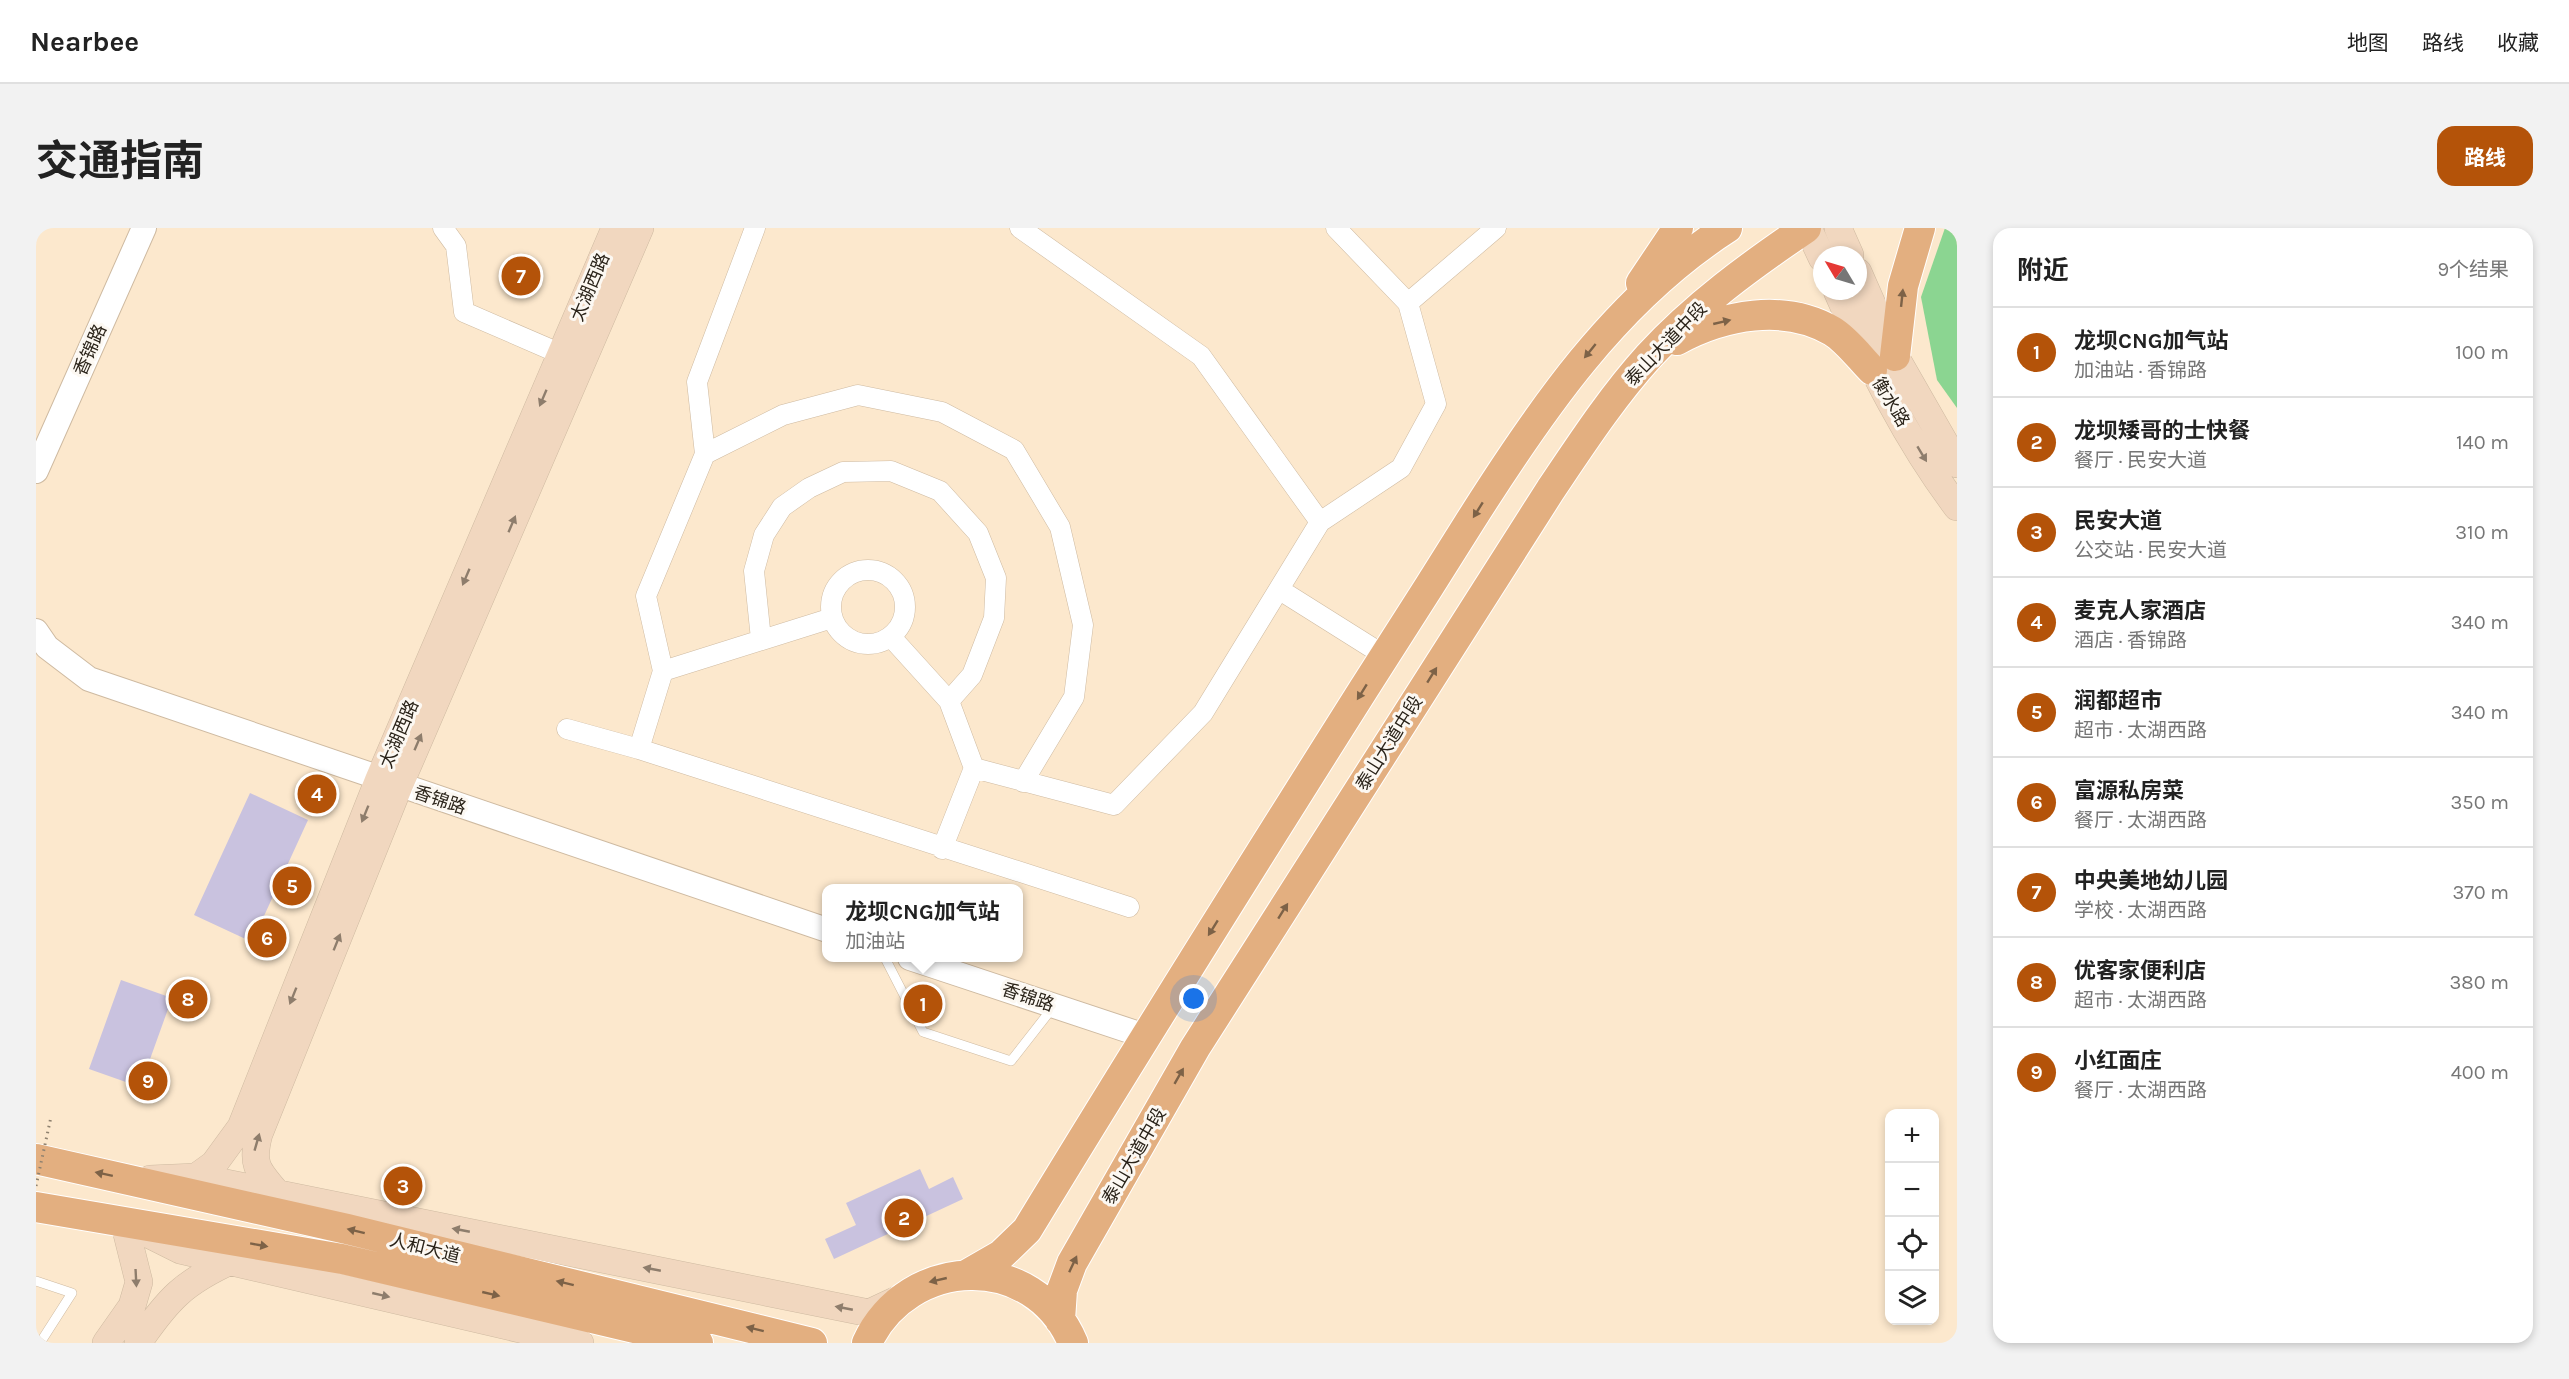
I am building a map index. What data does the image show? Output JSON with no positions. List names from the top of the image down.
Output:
{
  "streets": {
    "main road": [
      "太湖西路",
      "泰山大道中段",
      "衡水路",
      "人和大道"
    ],
    "street": ["香锦路"]
  },
  "crossings": [
    ["太湖西路", "香锦路"]
  ],
  "north": "top left",
  "page": {
    "header": "Nearbee",
    "nav": ["地图", "路线", "收藏"],
    "title": "交通指南",
    "buttons": "路线",
    "heading": ["附近", "9个结果"],
    "pins": [
      "7",
      "4",
      "5",
      "6",
      "8",
      "1",
      "9",
      "3",
      "2"
    ],
    "list": [
      {
        "mark": "1",
        "name": "龙坝CNG加气站",
        "note": "加油站 · 香锦路",
        "value": "100 m"
      },
      {
        "mark": "2",
        "name": "龙坝矮哥的士快餐",
        "note": "餐厅 · 民安大道",
        "value": "140 m"
      },
      {
        "mark": "3",
        "name": "民安大道",
        "note": "公交站 · 民安大道",
        "value": "310 m"
      },
      {
        "mark": "4",
        "name": "麦克人家酒店",
        "note": "酒店 · 香锦路",
        "value": "340 m"
      },
      {
        "mark": "5",
        "name": "润都超市",
        "note": "超市 · 太湖西路",
        "value": "340 m"
      },
      {
        "mark": "6",
        "name": "富源私房菜",
        "note": "餐厅 · 太湖西路",
        "value": "350 m"
      },
      {
        "mark": "7",
        "name": "中央美地幼儿园",
        "note": "学校 · 太湖西路",
        "value": "370 m"
      },
      {
        "mark": "8",
        "name": "优客家便利店",
        "note": "超市 · 太湖西路",
        "value": "380 m"
      },
      {
        "mark": "9",
        "name": "小红面庄",
        "note": "餐厅 · 太湖西路",
        "value": "400 m"
      }
    ],
    "popup": ["龙坝CNG加气站", "加油站"],
    "map_buttons": ["+", "−"]
  }
}
